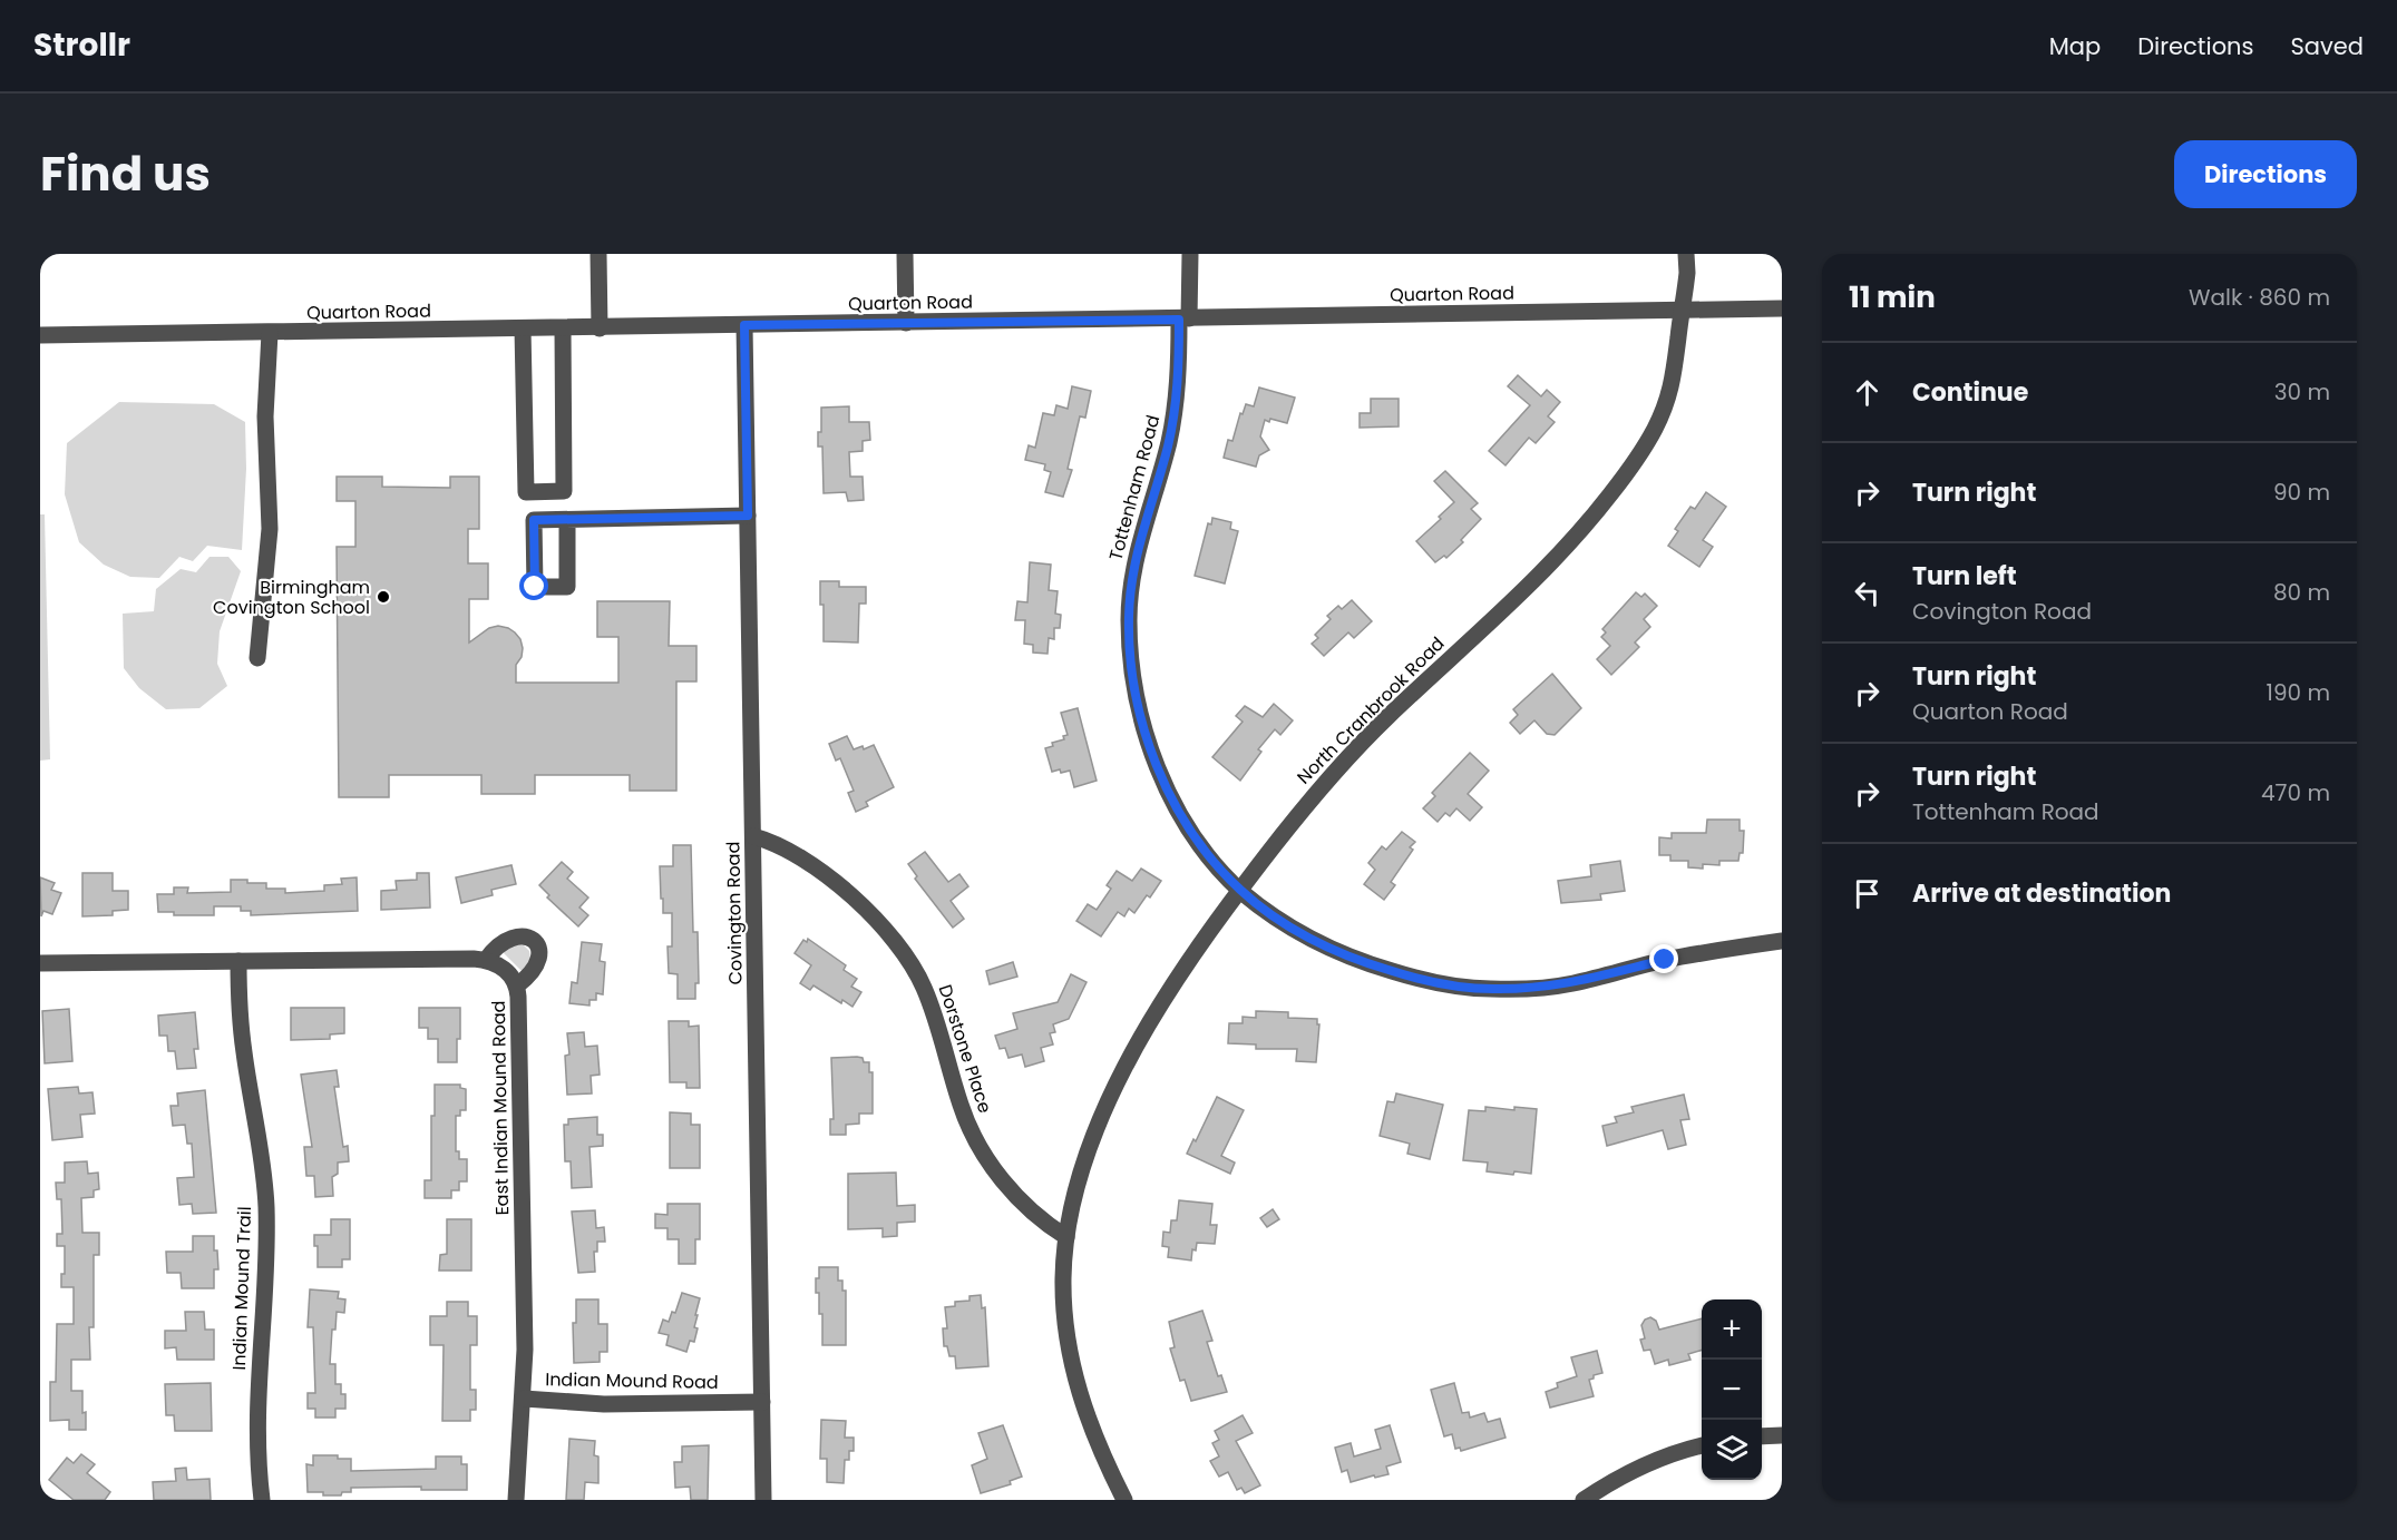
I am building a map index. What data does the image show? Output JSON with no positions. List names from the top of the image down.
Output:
{
  "streets": {
    "street": [
      "Quarton Road",
      "Tottenham Road",
      "North Cranbrook Road",
      "Covington Road",
      "Dorstone Place",
      "East Indian Mound Road",
      "Indian Mound Trail",
      "Indian Mound Road"
    ]
  },
  "crossings": [
    ["Quarton Road", "Tottenham Road"],
    ["Quarton Road", "North Cranbrook Road"],
    ["Quarton Road", "Covington Road"],
    ["Tottenham Road", "North Cranbrook Road"],
    ["North Cranbrook Road", "Dorstone Place"],
    ["Covington Road", "Dorstone Place"],
    ["Covington Road", "Indian Mound Road"],
    ["East Indian Mound Road", "Indian Mound Road"]
  ],
  "places": ["Birmingham Covington School"],
  "page": {
    "header": "Strollr",
    "nav": ["Map", "Directions", "Saved"],
    "title": "Find us",
    "buttons": "Directions",
    "heading": ["11 min", "Walk · 860 m"],
    "list": [
      ["Continue", "30 m"],
      ["Turn right", "90 m"],
      ["Turn left", "Covington Road", "80 m"],
      ["Turn right", "Quarton Road", "190 m"],
      ["Turn right", "Tottenham Road", "470 m"],
      "Arrive at destination"
    ],
    "map_buttons": ["+", "−"]
  }
}
